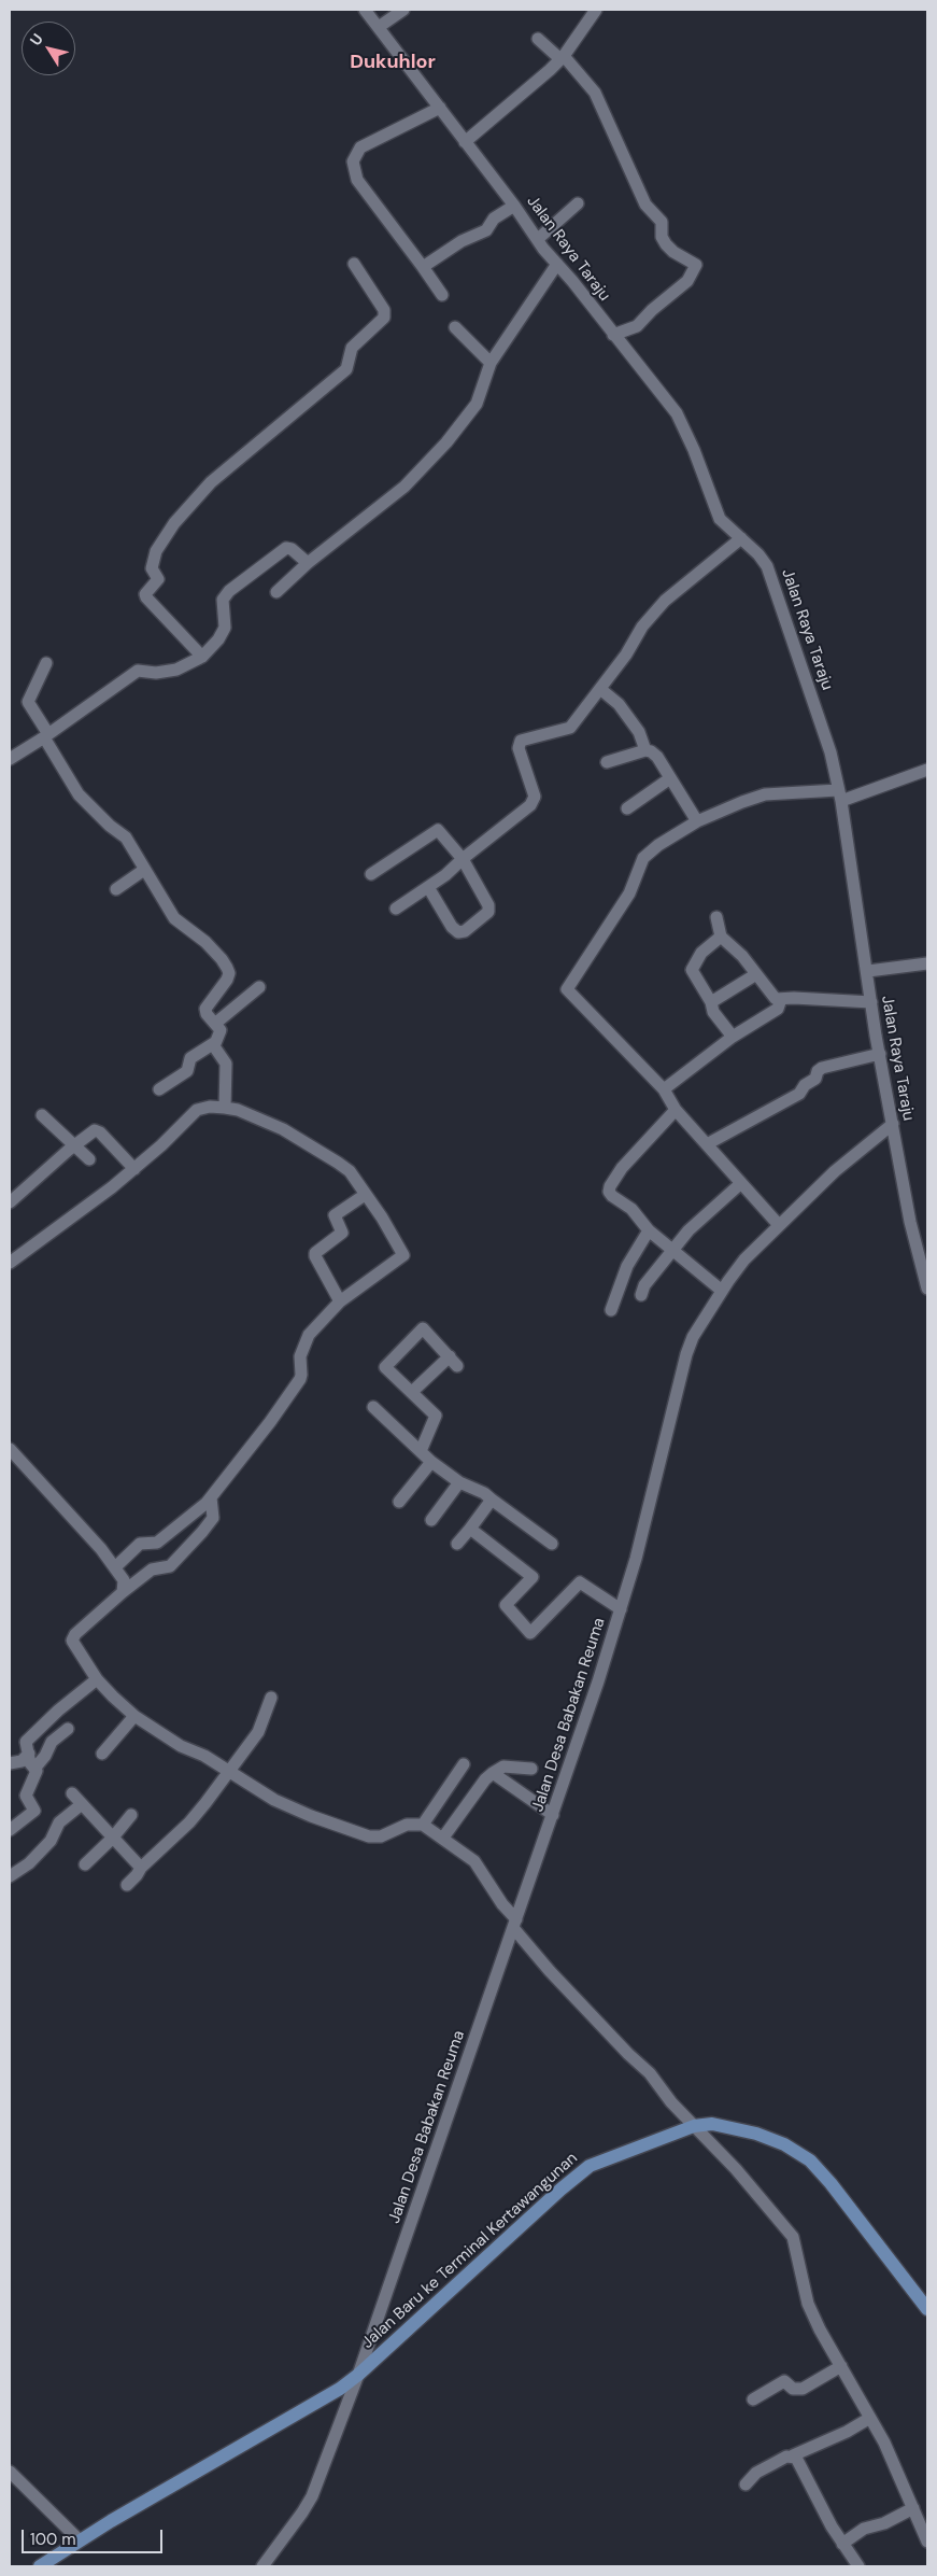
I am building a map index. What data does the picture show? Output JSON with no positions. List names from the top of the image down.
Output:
{
  "streets": {
    "main road": ["Jalan Baru ke Terminal Kertawangunan"],
    "street": ["Jalan Raya Taraju", "Jalan Desa Babakan Reuma"]
  },
  "crossings": [
    ["Jalan Raya Taraju", "Jalan Desa Babakan Reuma"],
    ["Jalan Desa Babakan Reuma", "Jalan Baru ke Terminal Kertawangunan"]
  ],
  "districts": ["Dukuhlor"],
  "scale_bar": "100 m",
  "north": "top left"
}
